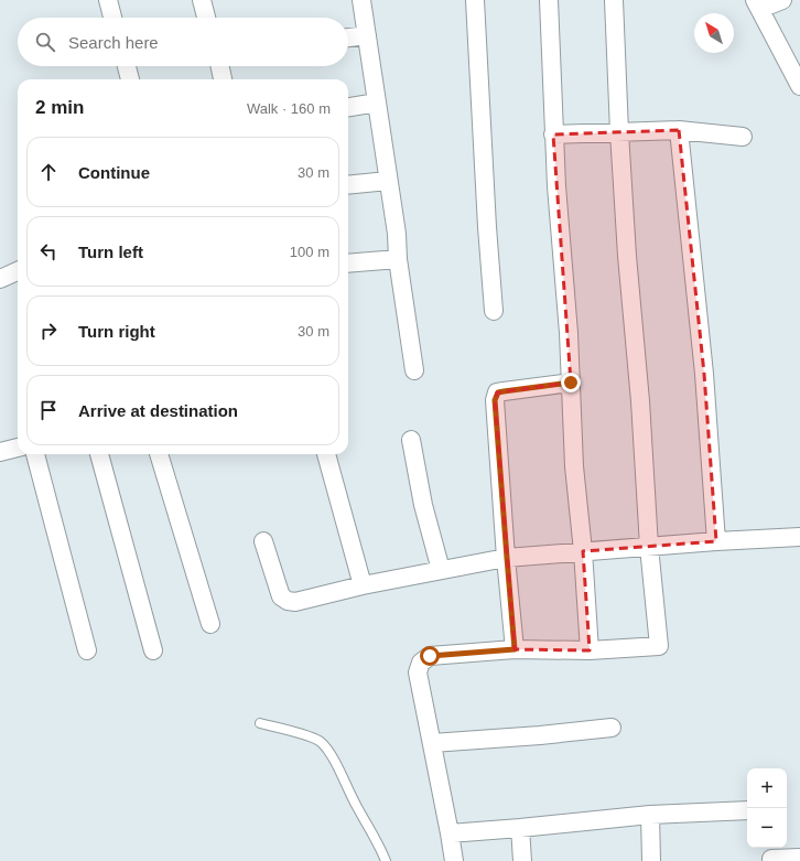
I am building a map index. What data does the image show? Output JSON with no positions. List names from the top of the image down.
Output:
{
  "north": "top left",
  "page": {
    "search": "Search here",
    "heading": ["2 min", "Walk · 160 m"],
    "list": [
      ["Continue", "30 m"],
      ["Turn left", "100 m"],
      ["Turn right", "30 m"],
      "Arrive at destination"
    ],
    "map_buttons": ["+", "−"]
  }
}
